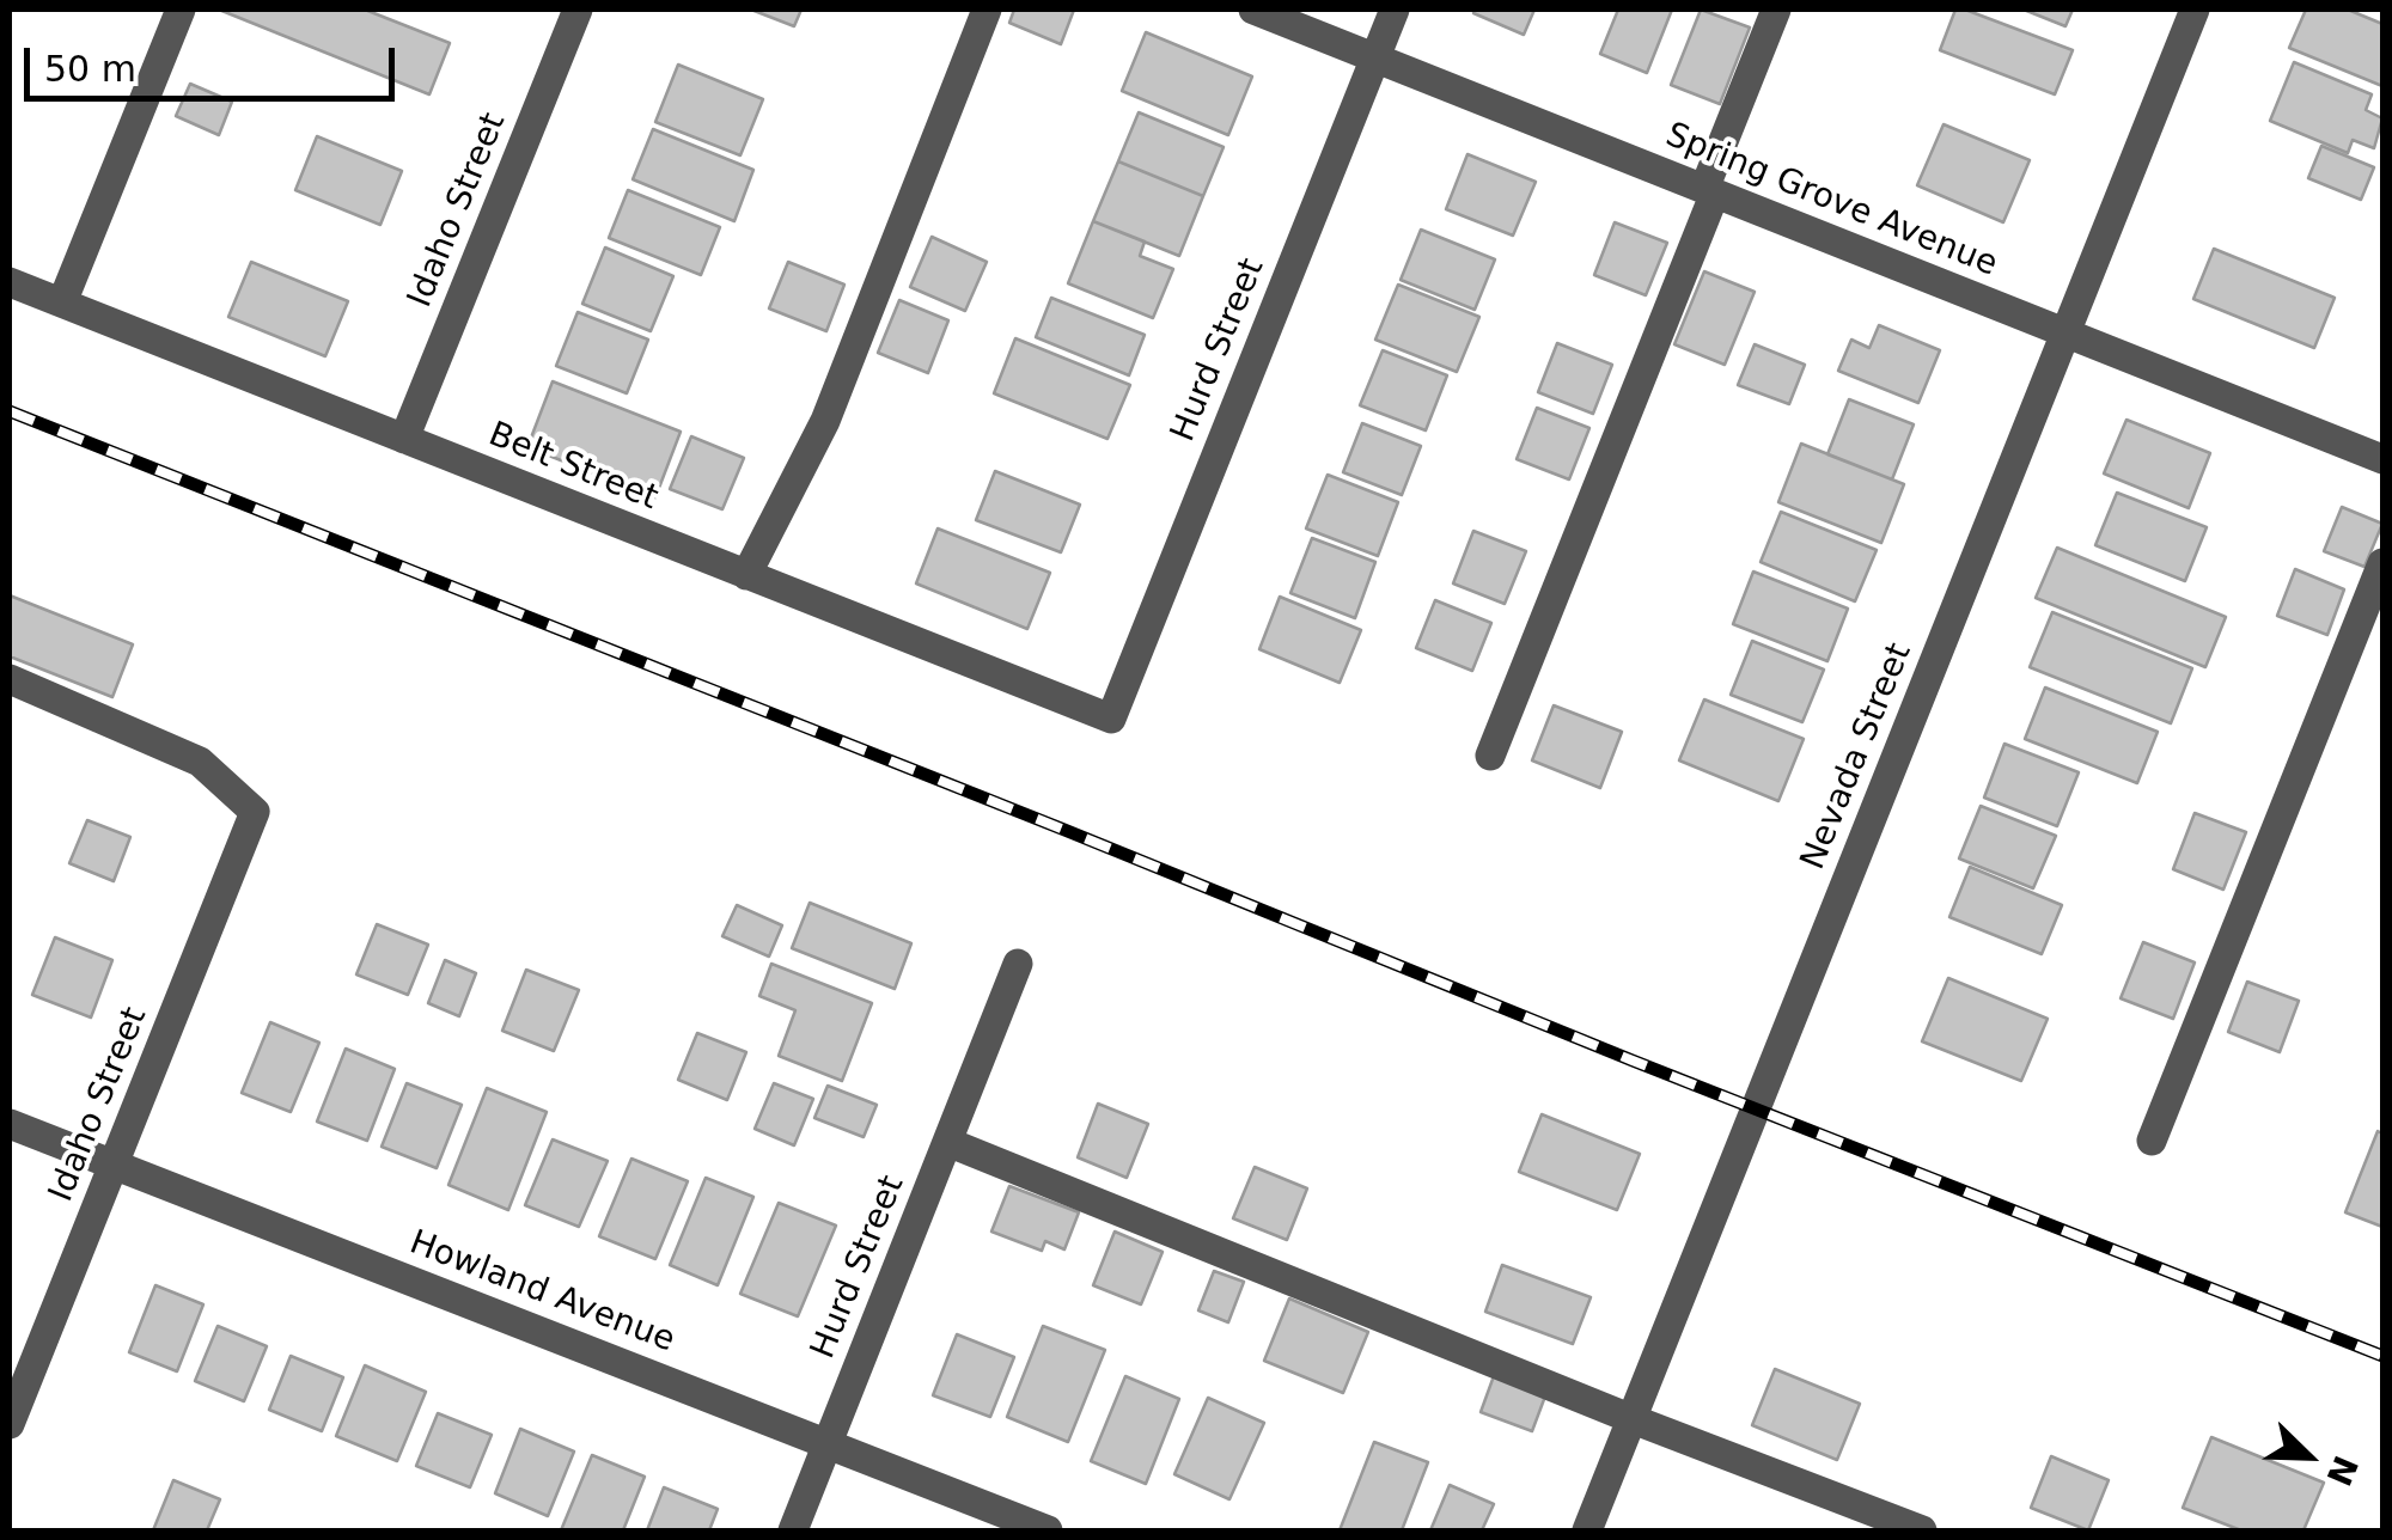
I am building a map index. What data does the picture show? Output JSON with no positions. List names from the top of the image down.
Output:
{
  "streets": {
    "street": [
      "Spring Grove Avenue",
      "Idaho Street",
      "Hurd Street",
      "Belt Street",
      "Nevada Street",
      "Howland Avenue"
    ]
  },
  "crossings": [
    ["Spring Grove Avenue", "Hurd Street"],
    ["Spring Grove Avenue", "Nevada Street"],
    ["Idaho Street", "Belt Street"],
    ["Idaho Street", "Howland Avenue"],
    ["Hurd Street", "Belt Street"],
    ["Hurd Street", "Howland Avenue"]
  ],
  "scale_bar": "50 m",
  "north": "bottom right"
}
